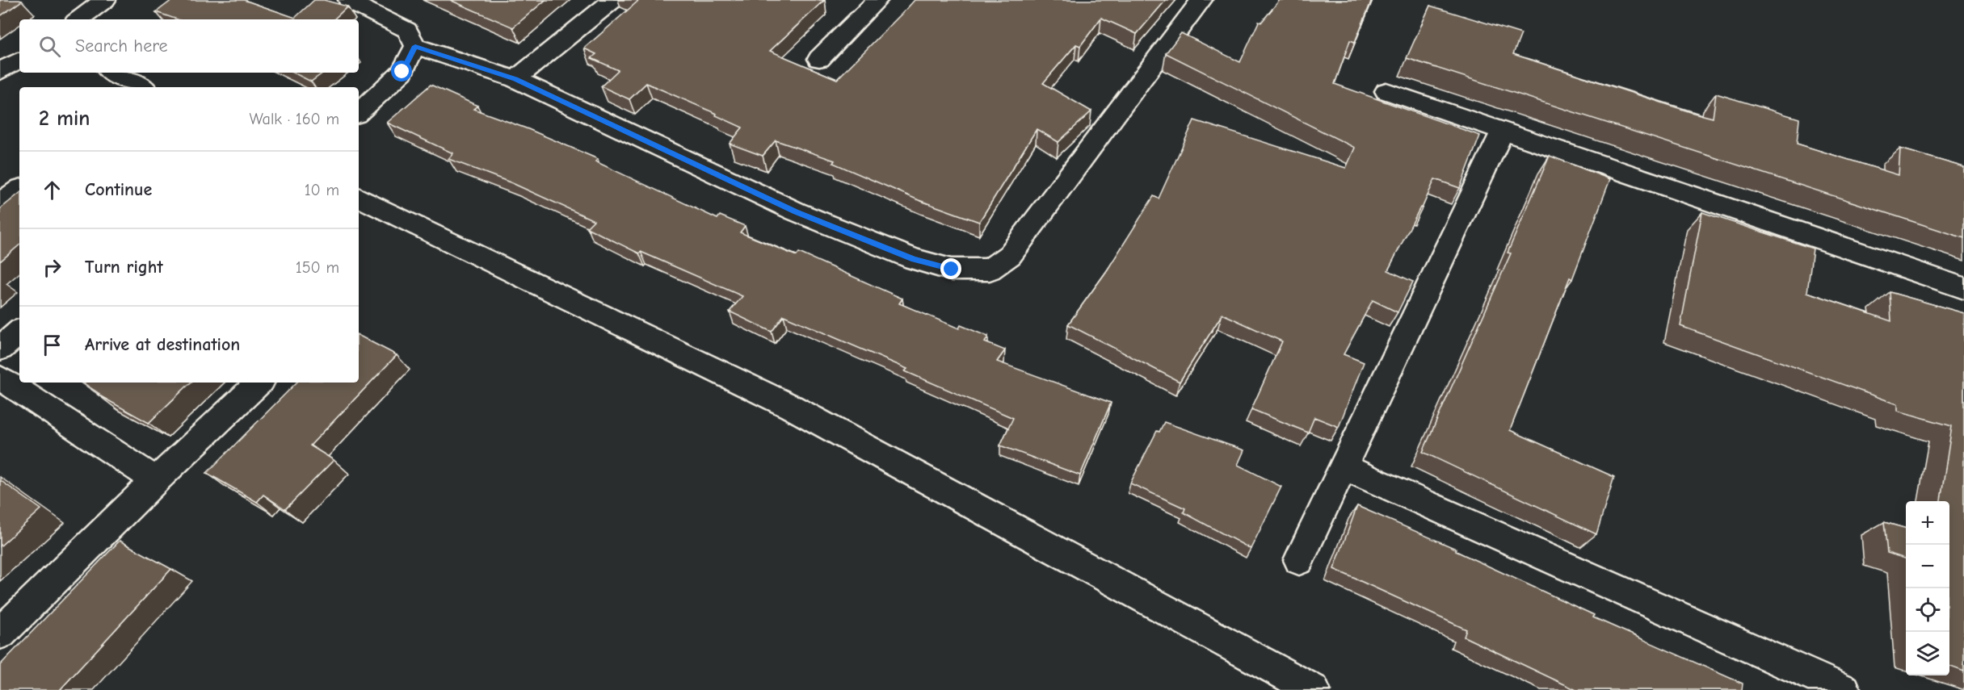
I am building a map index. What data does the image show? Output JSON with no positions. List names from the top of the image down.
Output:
{
  "page": {
    "search": "Search here",
    "heading": ["2 min", "Walk · 160 m"],
    "list": [
      ["Continue", "10 m"],
      ["Turn right", "150 m"],
      "Arrive at destination"
    ],
    "map_buttons": ["+", "−"]
  }
}
